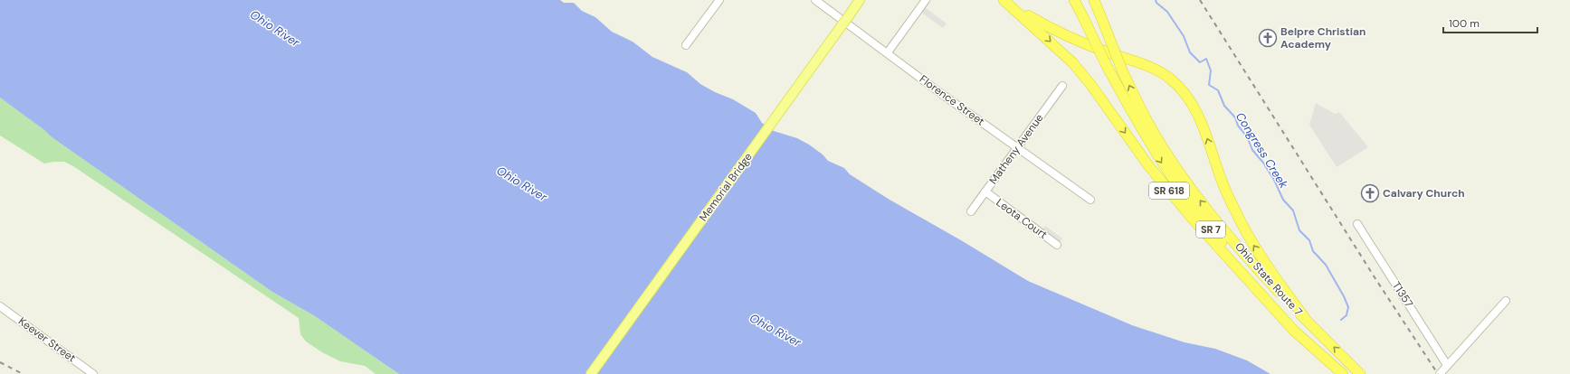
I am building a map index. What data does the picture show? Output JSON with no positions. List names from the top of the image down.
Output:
{
  "streets": {
    "highway": ["SR 618", "SR 7", "Ohio State Route 7"],
    "main road": ["Memorial Bridge"],
    "street": [
      "Florence Street",
      "Matheny Avenue",
      "Leota Court",
      "T1357",
      "Keever Street"
    ]
  },
  "crossings": [
    ["Florence Street", "Matheny Avenue"],
    ["Matheny Avenue", "Leota Court"],
    ["SR 618", "SR 7"],
    ["SR 618", "Ohio State Route 7"]
  ],
  "water": ["Ohio River", "Congress Creek"],
  "places": {
    "church": ["Belpre Christian Academy", "Calvary Church"]
  },
  "scale_bar": "100 m"
}
